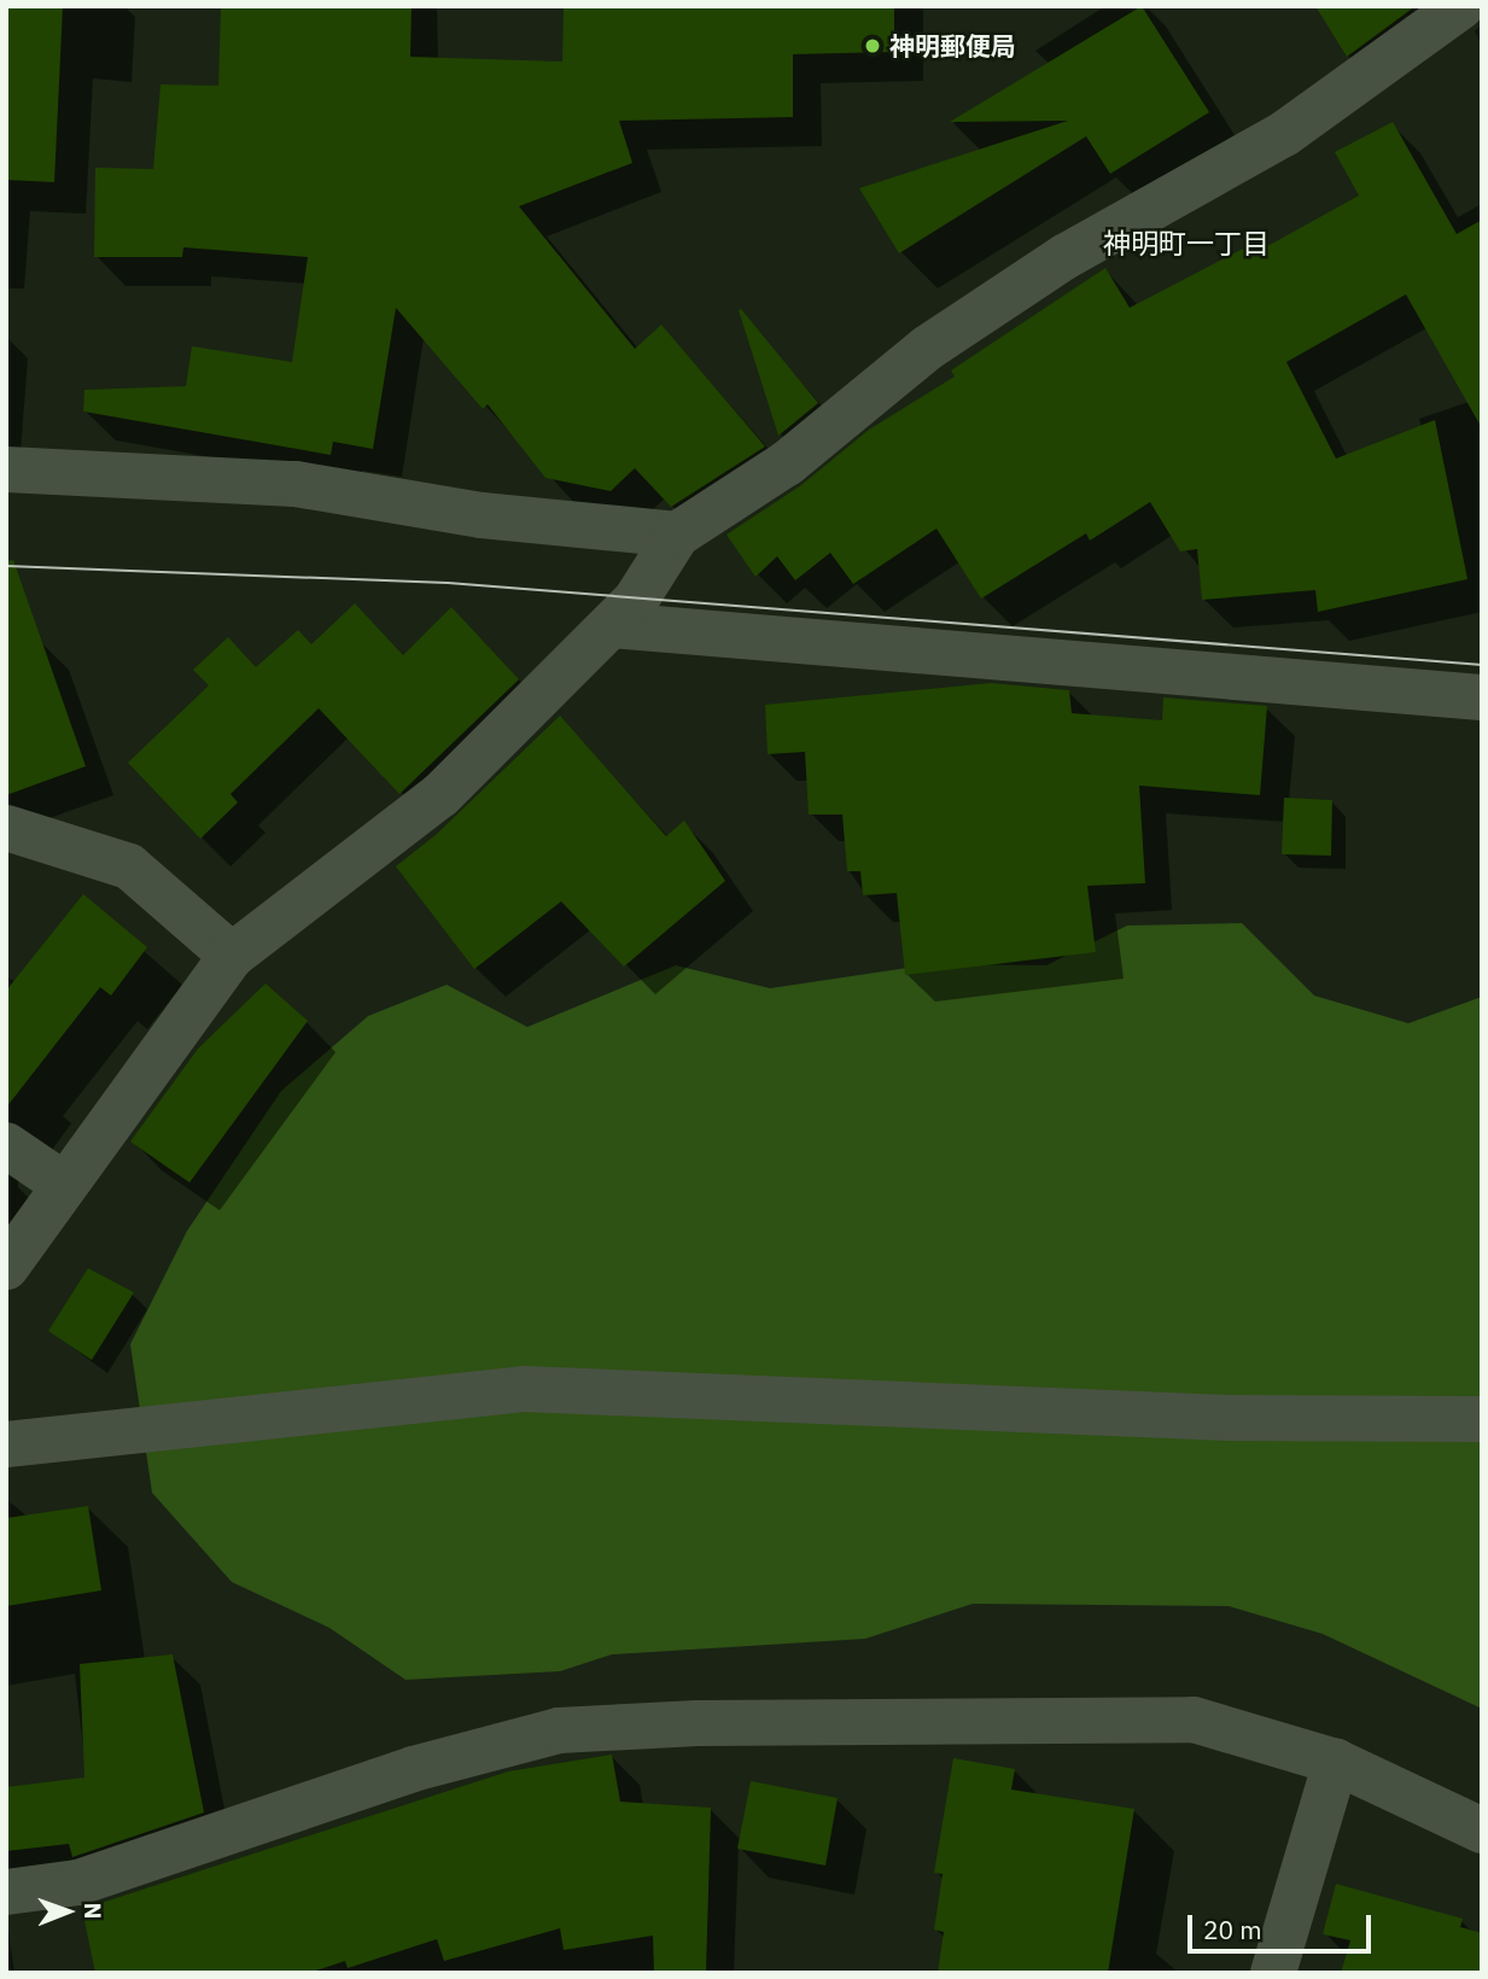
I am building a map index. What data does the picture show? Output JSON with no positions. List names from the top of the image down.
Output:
{
  "districts": ["神明町一丁目"],
  "places": ["神明郵便局"],
  "scale_bar": "20 m",
  "north": "right"
}
